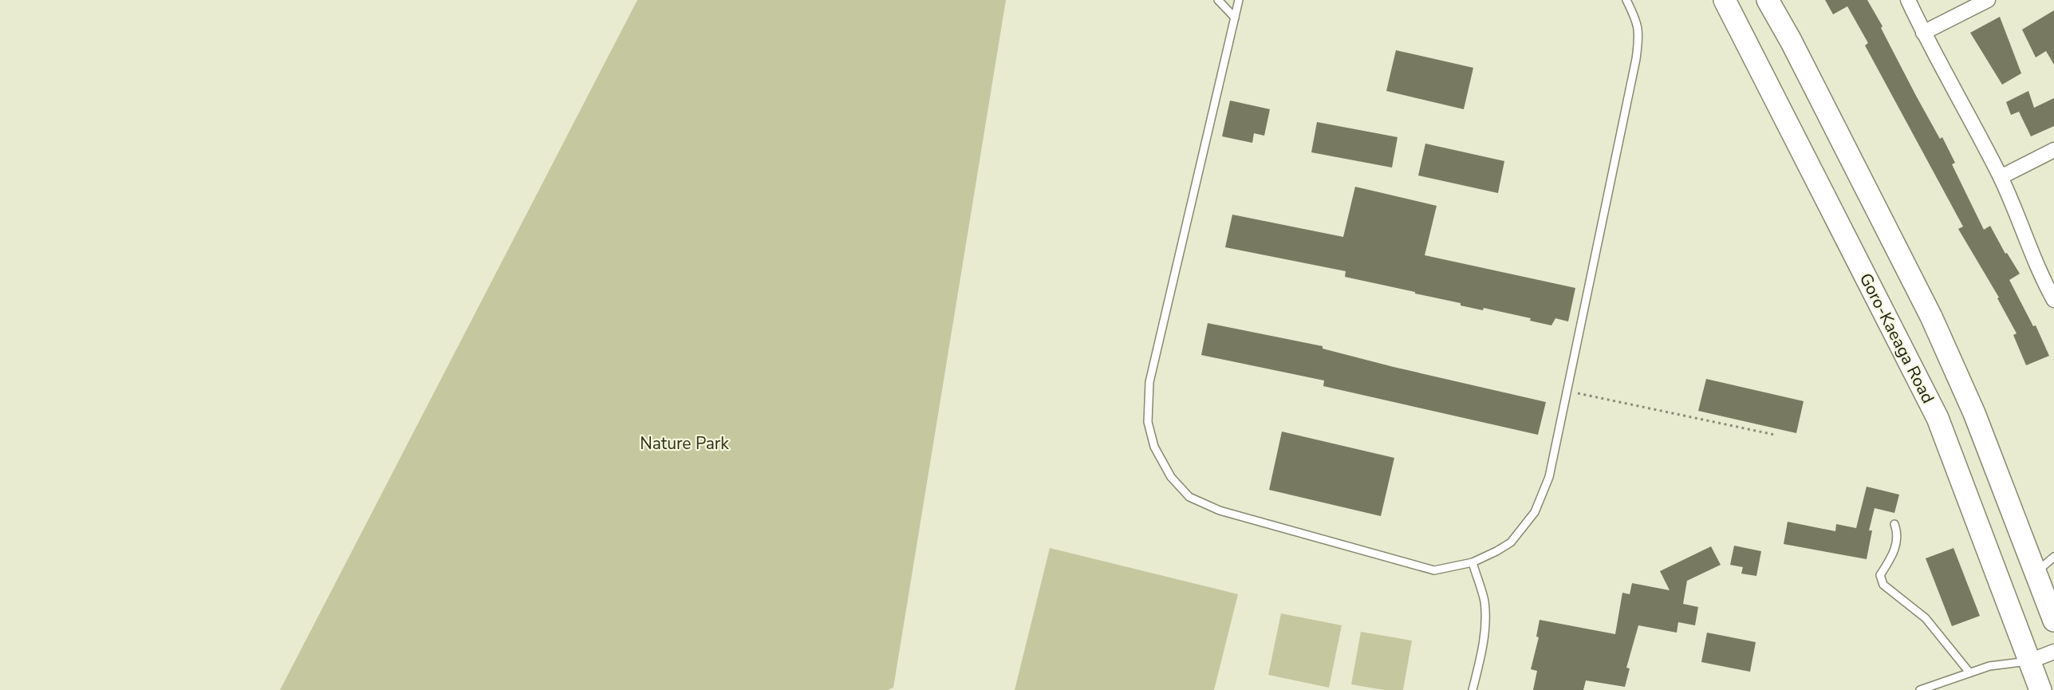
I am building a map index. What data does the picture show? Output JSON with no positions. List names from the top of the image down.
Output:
{
  "streets": {
    "main road": ["Goro-Kaeaga Road"]
  },
  "parks": ["Nature Park"]
}
